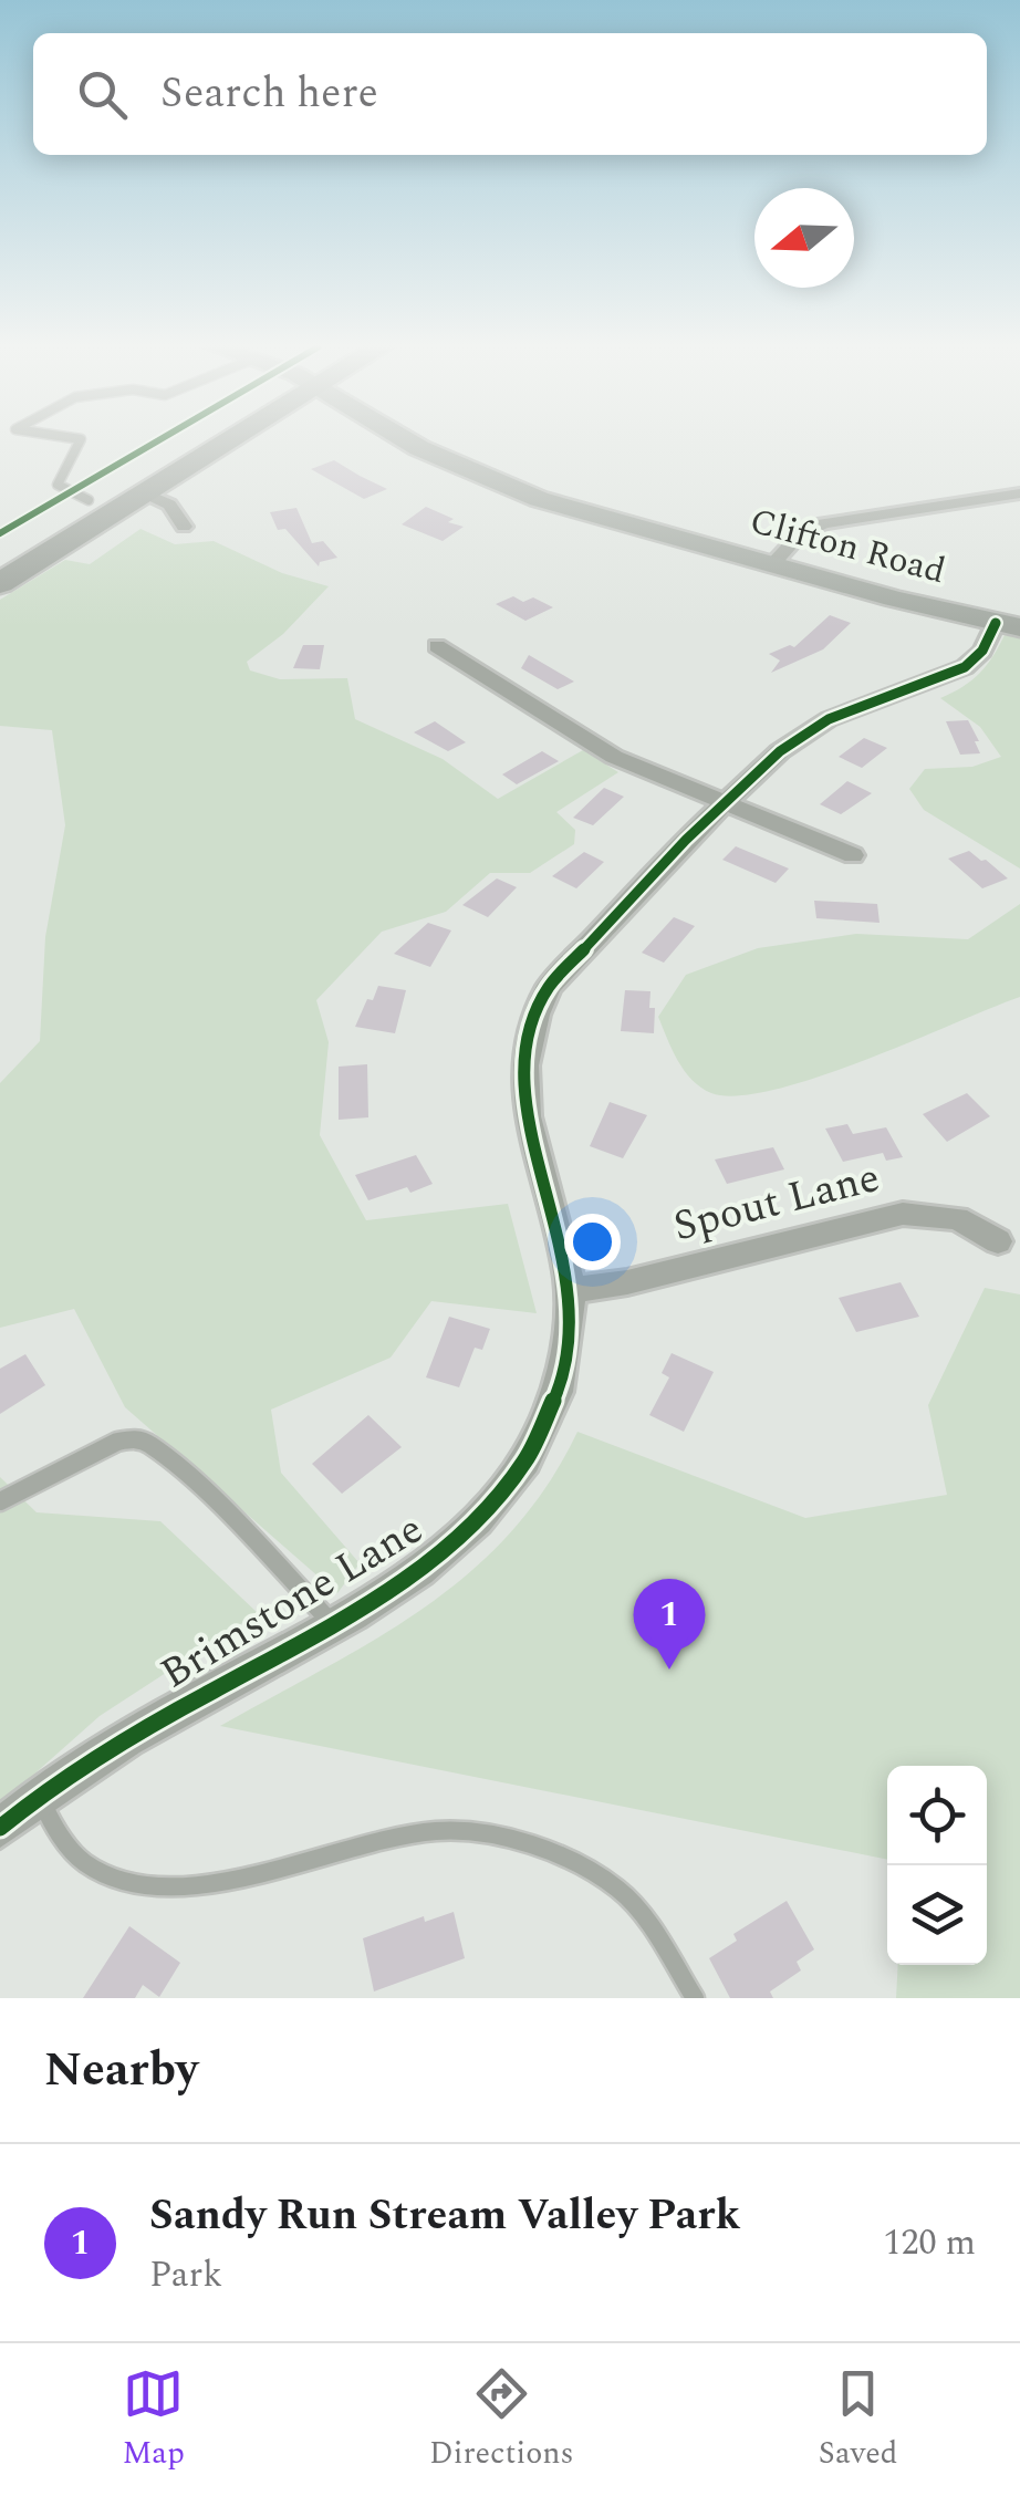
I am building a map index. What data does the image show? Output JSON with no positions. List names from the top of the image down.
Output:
{
  "streets": {
    "main road": ["Clifton Road"],
    "street": ["Spout Lane", "Brimstone Lane"]
  },
  "crossings": [
    ["Clifton Road", "Brimstone Lane"],
    ["Spout Lane", "Brimstone Lane"]
  ],
  "north": "left",
  "page": {
    "search": "Search here",
    "pins": "1",
    "heading": "Nearby",
    "list": [
      {
        "mark": "1",
        "name": "Sandy Run Stream Valley Park",
        "note": "Park",
        "value": "120 m"
      }
    ],
    "nav": ["Map", "Directions", "Saved"]
  }
}
